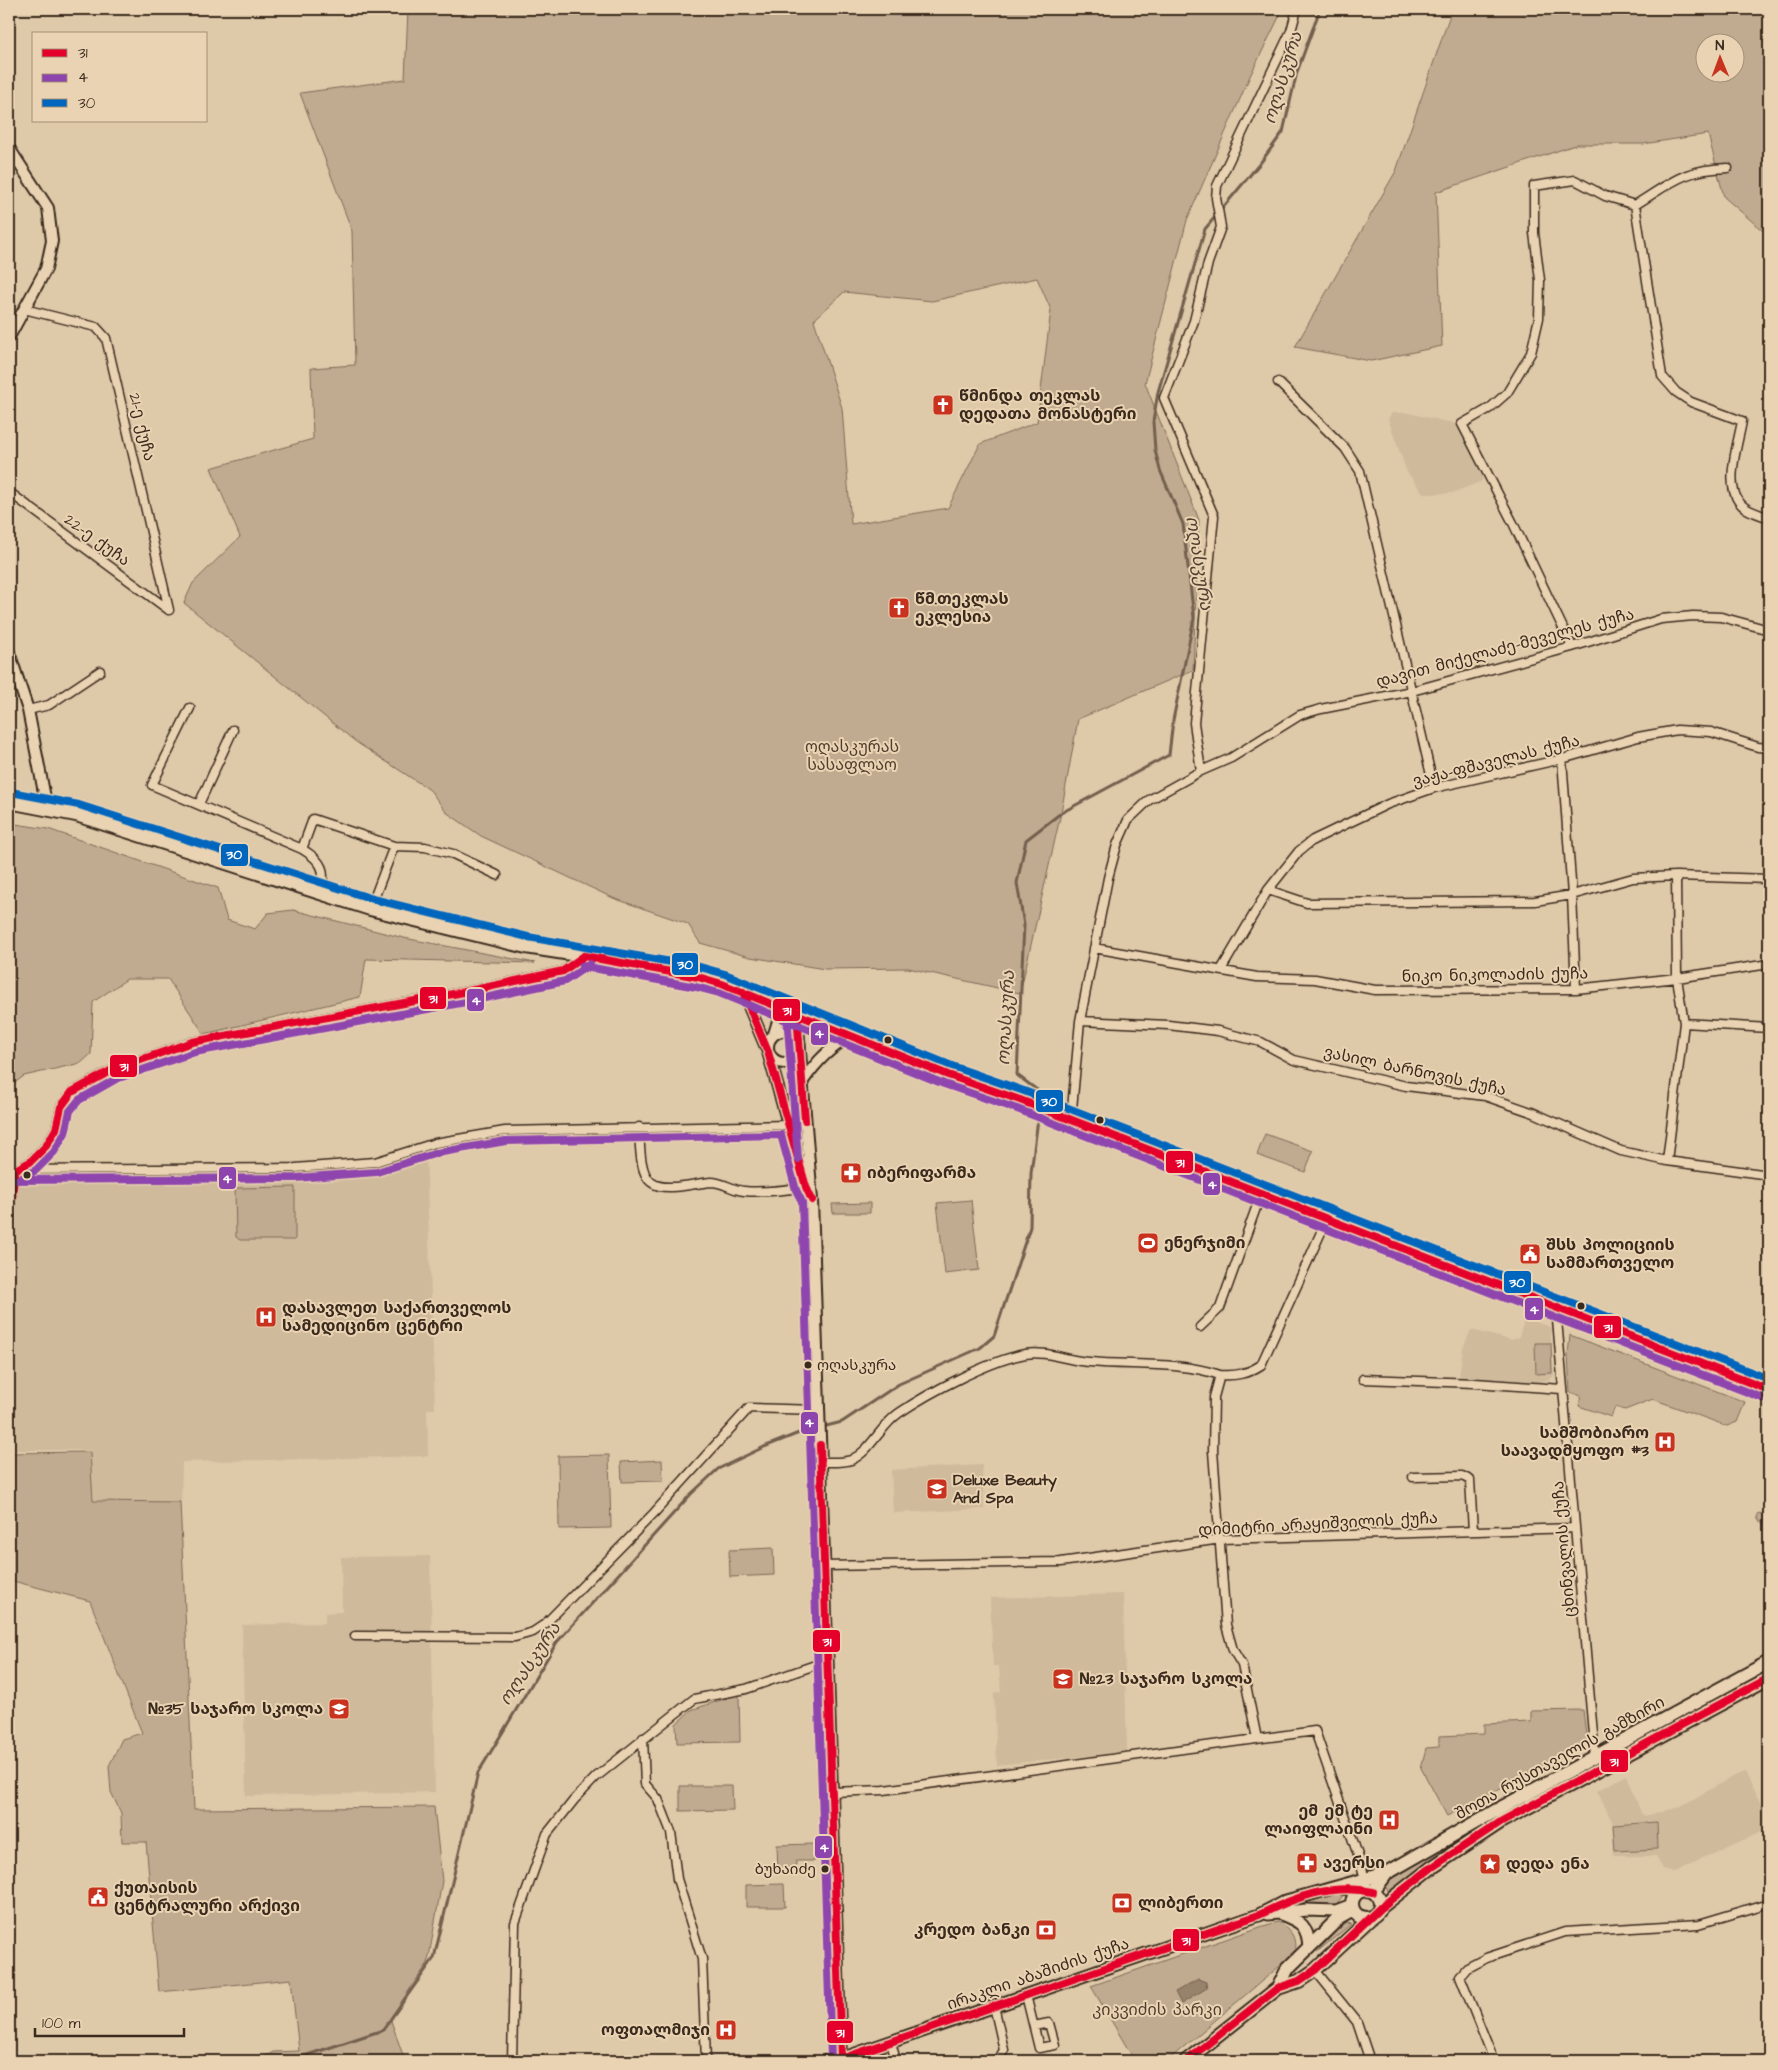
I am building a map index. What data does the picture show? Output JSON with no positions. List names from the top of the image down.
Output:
{
  "streets": {
    "main road": ["შოთა რუსთაველის გამზირი", "ირაკლი აბაშიძის ქუჩა"],
    "street": [
      "21-ე ქუჩა",
      "22-ე ქუჩა",
      "დავით მიქელაძე-მეველეს ქუჩა",
      "ვაჟა-ფშაველას ქუჩა",
      "ნიკო ნიკოლაძის ქუჩა",
      "ვასილ ბარნოვის ქუჩა",
      "დიმიტრი არაყიშვილის ქუჩა",
      "ცხინვალის ქუჩა"
    ]
  },
  "crossings": [
    ["21-ე ქუჩა", "22-ე ქუჩა"],
    ["დავით მიქელაძე-მეველეს ქუჩა", "ვასილ ბარნოვის ქუჩა"],
    ["ვაჟა-ფშაველას ქუჩა", "ნიკო ნიკოლაძის ქუჩა"],
    ["დიმიტრი არაყიშვილის ქუჩა", "ცხინვალის ქუჩა"],
    ["ცხინვალის ქუჩა", "შოთა რუსთაველის გამზირი"],
    ["შოთა რუსთაველის გამზირი", "ირაკლი აბაშიძის ქუჩა"]
  ],
  "water": ["ოღასკურა"],
  "parks": ["ოღასკურას სასაფლაო", "კიკვიძის პარკი"],
  "places": {
    "church": ["წმინდა თეკლას დედათა მონასტერი", "წმ.თეკლას ეკლესია"],
    "pharmacy": ["იბერიფარმა", "ავერსი"],
    "sports": ["ენერჯიმი"],
    "public building": ["შსს პოლიციის სამმართველო", "ქუთაისის ცენტრალური არქივი"],
    "hospital": [
      "დასავლეთ საქართველოს სამედიცინო ცენტრი",
      "სამშობიარო საავადმყოფო #3",
      "ემ ემ ტე ლაიფლაინი",
      "ოფთალმიჯი"
    ],
    "other": ["ოღასკურა", "ბუხაიძე"],
    "school or university": ["Deluxe Beauty And Spa", "№23 საჯარო სკოლა", "№35 საჯარო სკოლა"],
    "place": ["დედა ენა"],
    "bank": ["ლიბერთი", "კრედო ბანკი"]
  },
  "lines": ["transit line 30", "transit line 31", "transit line 4"],
  "legend": ["31", "4", "30"],
  "scale_bar": "100 m",
  "north": "top"
}
